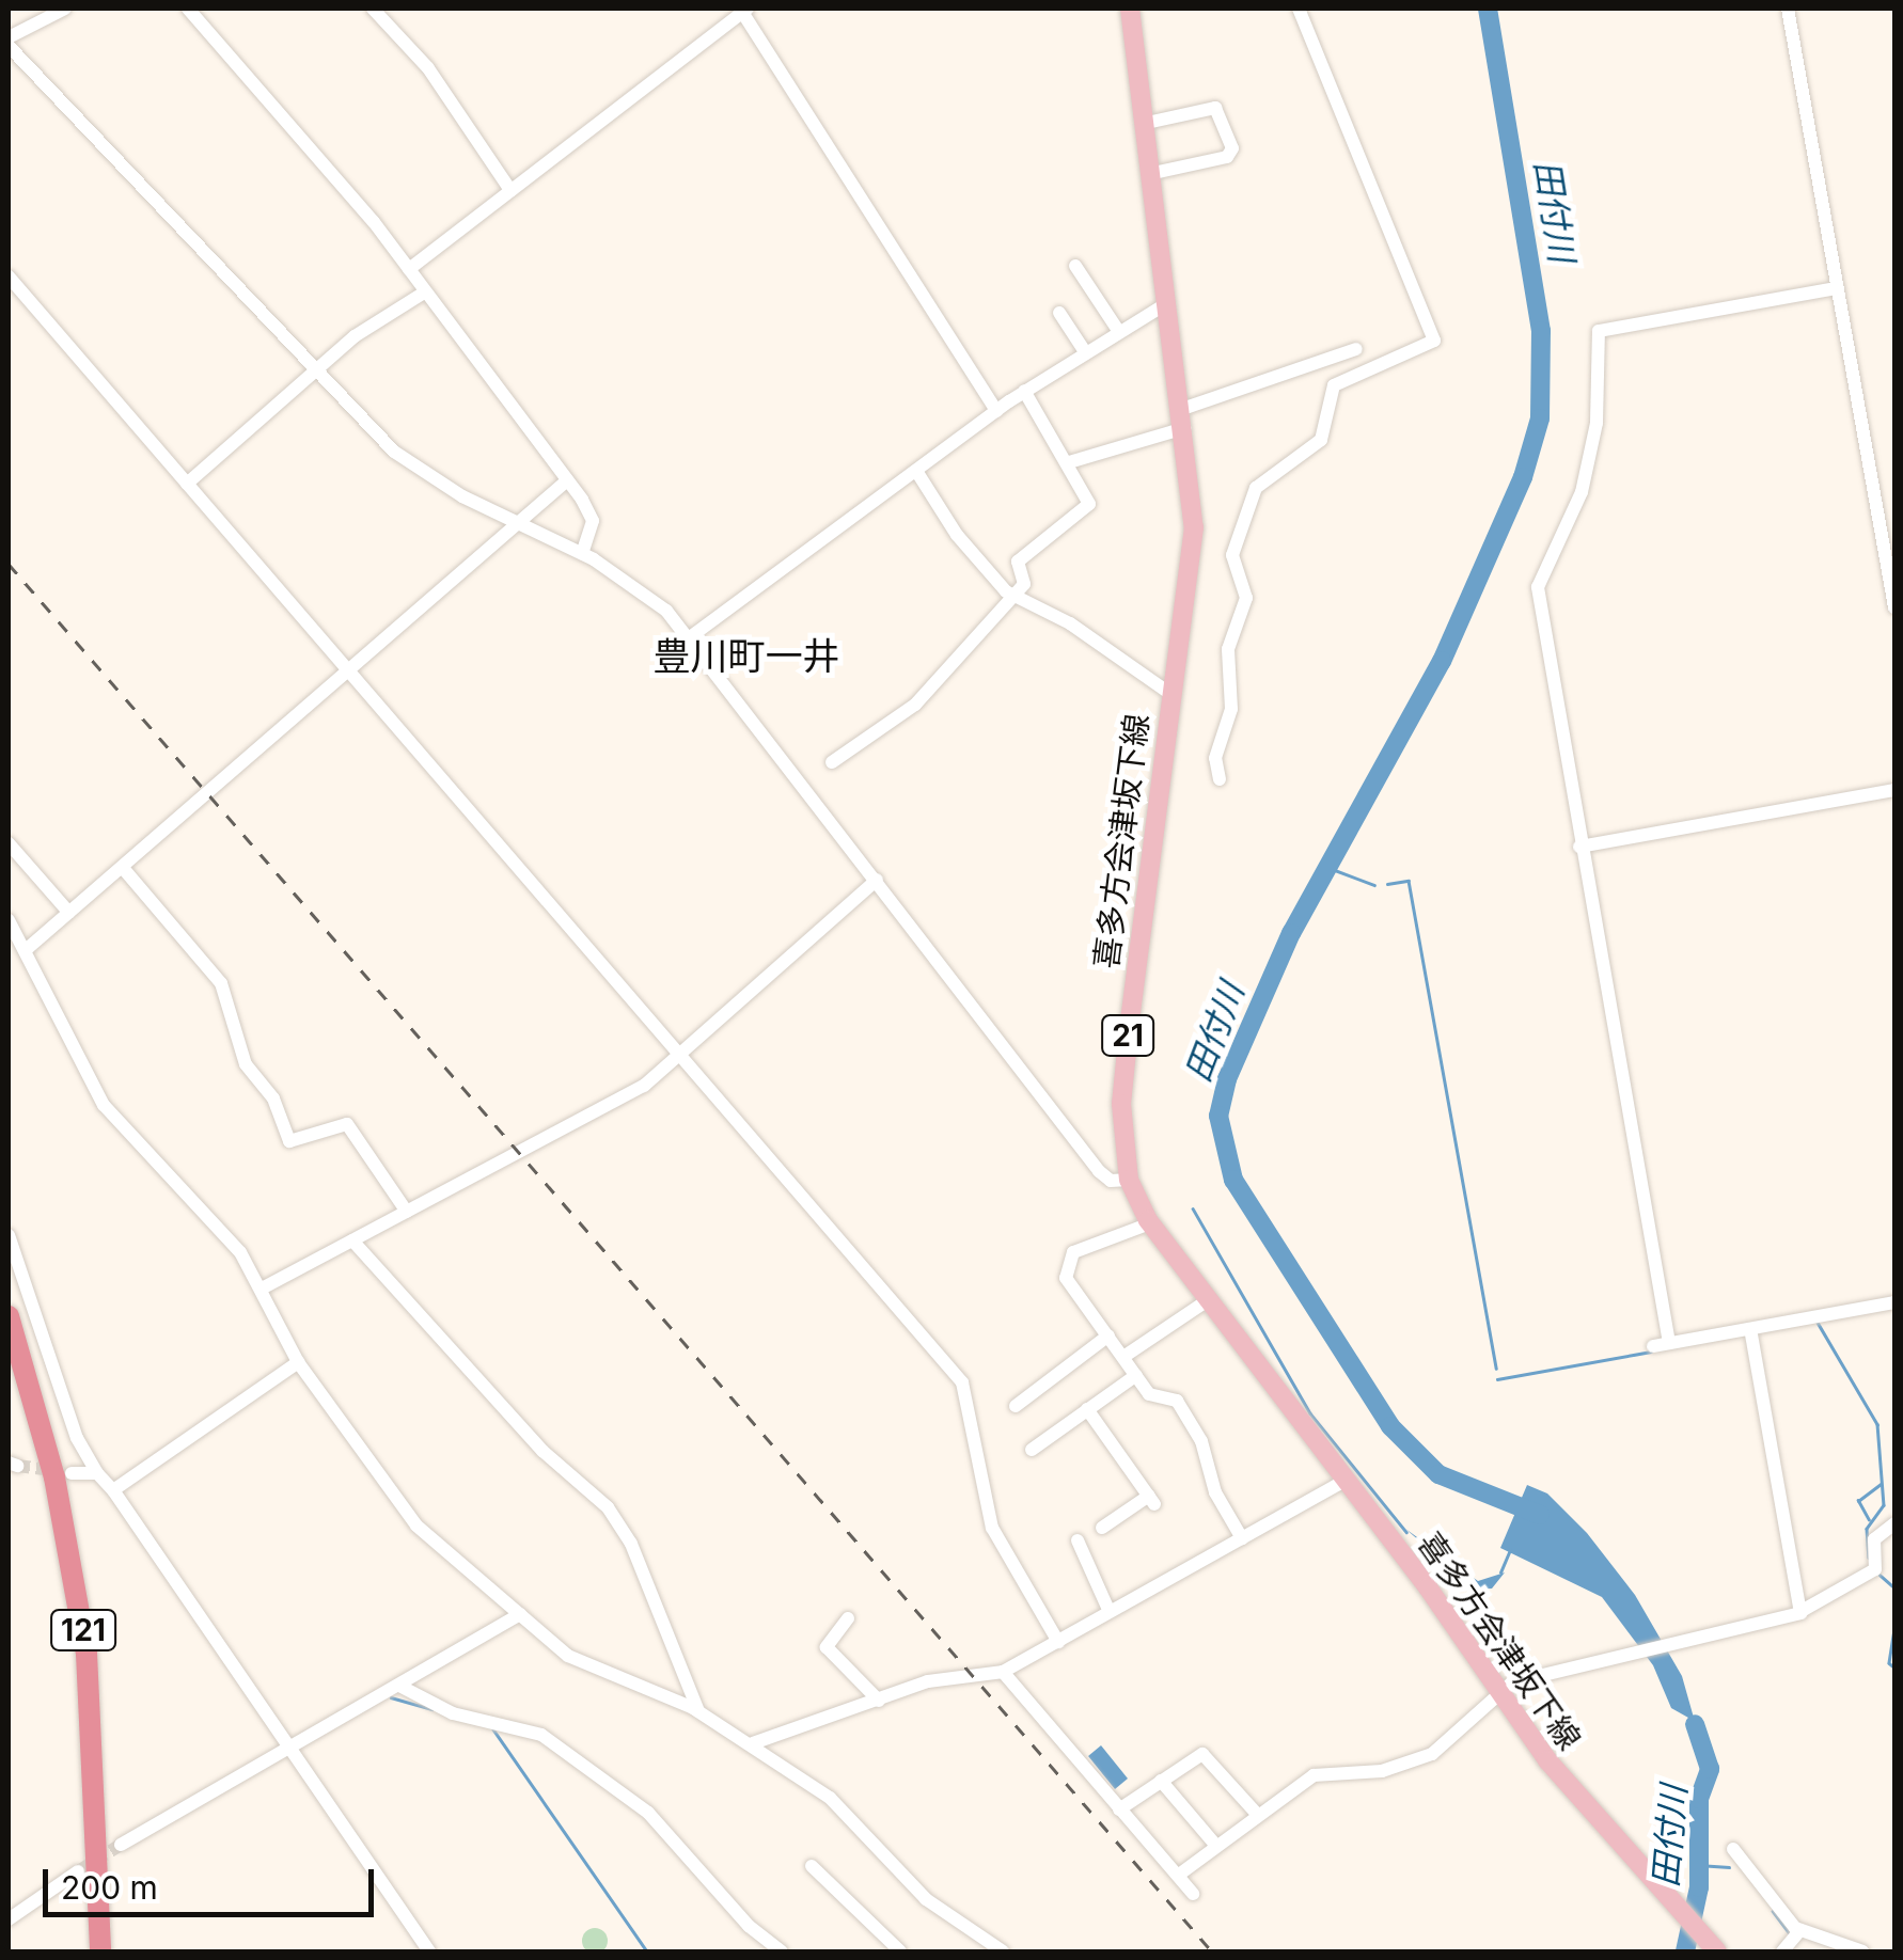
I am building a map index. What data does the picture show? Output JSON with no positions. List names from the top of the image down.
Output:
{
  "streets": {
    "highway": ["121"],
    "main road": ["喜多方会津坂下線", "21"]
  },
  "districts": ["豊川町一井"],
  "water": ["田付川"],
  "scale_bar": "200 m"
}
